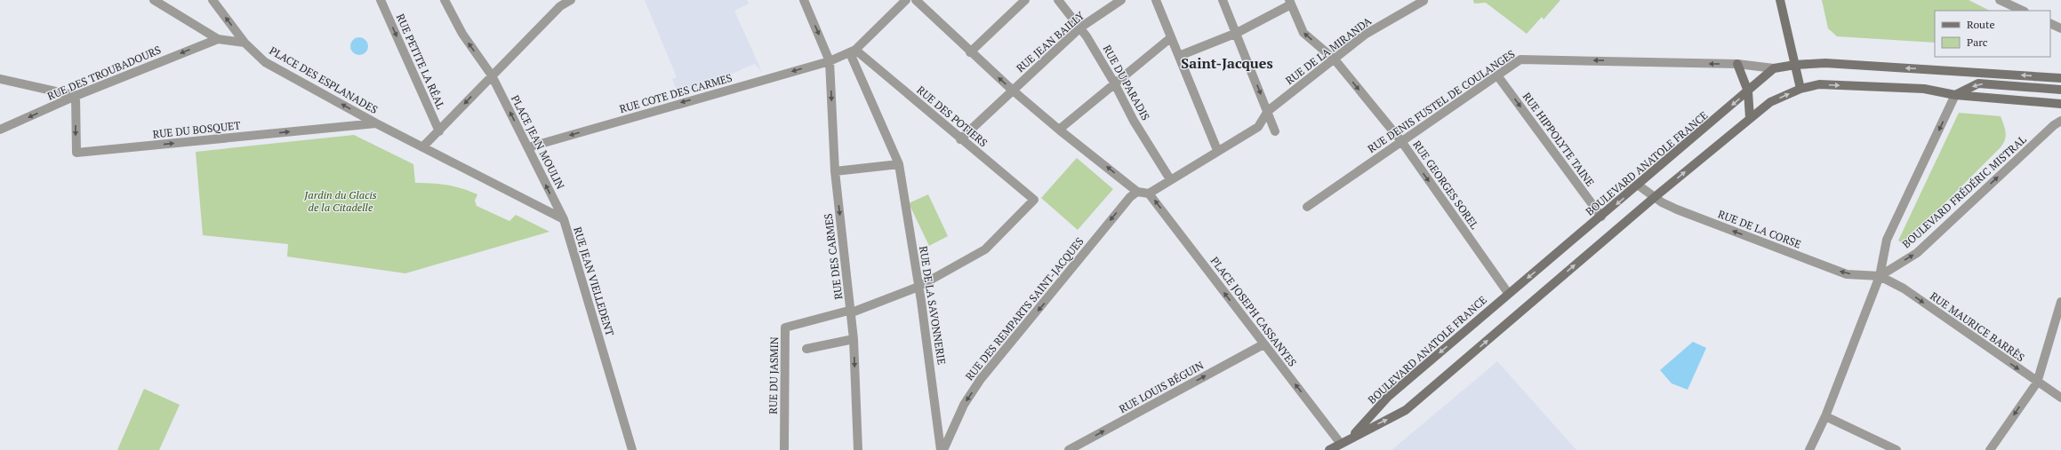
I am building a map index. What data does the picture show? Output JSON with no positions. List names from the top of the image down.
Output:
{
  "streets": {
    "main road": ["BOULEVARD ANATOLE FRANCE"],
    "street": [
      "RUE JEAN BAILLY",
      "RUE DE LA MIRANDA",
      "RUE PETITE LA RÉAL",
      "RUE DES TROUBADOURS",
      "PLACE DES ESPLANADES",
      "RUE DU PARADIS",
      "RUE COTE DES CARMES",
      "RUE DENIS FUSTEL DE COULANGES",
      "RUE DES POTIERS",
      "RUE DU BOSQUET",
      "RUE HIPPOLYTE TAINE",
      "PLACE JEAN MOULIN",
      "RUE GEORGES SOREL",
      "BOULEVARD FRÉDÉRIC MISTRAL",
      "RUE DE LA CORSE",
      "RUE DES CARMES",
      "RUE JEAN VIELLEDENT",
      "RUE DE LA SAVONNERIE",
      "RUE DES REMPARTS SAINT-JACQUES",
      "PLACE JOSEPH CASSANYES",
      "RUE MAURICE BARRÈS",
      "RUE DU JASMIN",
      "RUE LOUIS BÉGUIN"
    ]
  },
  "crossings": [
    ["RUE JEAN BAILLY", "RUE DU PARADIS"],
    ["RUE JEAN BAILLY", "RUE DES POTIERS"],
    ["RUE DE LA MIRANDA", "RUE GEORGES SOREL"],
    ["RUE DES TROUBADOURS", "RUE DU BOSQUET"],
    ["PLACE DES ESPLANADES", "RUE DU BOSQUET"],
    ["PLACE DES ESPLANADES", "RUE JEAN VIELLEDENT"],
    ["RUE COTE DES CARMES", "RUE DES POTIERS"],
    ["RUE COTE DES CARMES", "PLACE JEAN MOULIN"],
    ["RUE COTE DES CARMES", "RUE DES CARMES"],
    ["RUE COTE DES CARMES", "RUE DE LA SAVONNERIE"],
    ["RUE DENIS FUSTEL DE COULANGES", "RUE HIPPOLYTE TAINE"],
    ["RUE DENIS FUSTEL DE COULANGES", "BOULEVARD ANATOLE FRANCE"],
    ["RUE DENIS FUSTEL DE COULANGES", "RUE GEORGES SOREL"],
    ["RUE DES POTIERS", "RUE DE LA SAVONNERIE"],
    ["RUE DU BOSQUET", "RUE JEAN VIELLEDENT"],
    ["RUE HIPPOLYTE TAINE", "BOULEVARD ANATOLE FRANCE"],
    ["PLACE JEAN MOULIN", "RUE JEAN VIELLEDENT"],
    ["BOULEVARD ANATOLE FRANCE", "RUE GEORGES SOREL"],
    ["BOULEVARD ANATOLE FRANCE", "RUE DE LA CORSE"],
    ["BOULEVARD FRÉDÉRIC MISTRAL", "RUE DE LA CORSE"],
    ["BOULEVARD FRÉDÉRIC MISTRAL", "RUE MAURICE BARRÈS"],
    ["RUE DE LA CORSE", "RUE MAURICE BARRÈS"],
    ["RUE DES CARMES", "RUE DU JASMIN"],
    ["PLACE JOSEPH CASSANYES", "RUE LOUIS BÉGUIN"]
  ],
  "one_way": [
    "RUE PETITE LA RÉAL",
    "RUE DES TROUBADOURS",
    "PLACE DES ESPLANADES",
    "RUE COTE DES CARMES",
    "RUE DENIS FUSTEL DE COULANGES",
    "RUE DU BOSQUET",
    "RUE HIPPOLYTE TAINE",
    "PLACE JEAN MOULIN",
    "RUE DE LA CORSE",
    "RUE DES CARMES",
    "RUE DES REMPARTS SAINT-JACQUES",
    "PLACE JOSEPH CASSANYES",
    "RUE MAURICE BARRÈS",
    "RUE LOUIS BÉGUIN"
  ],
  "districts": ["Saint-Jacques"],
  "parks": ["Jardin du Glacis de la Citadelle"],
  "legend": ["Route", "Parc"]
}
